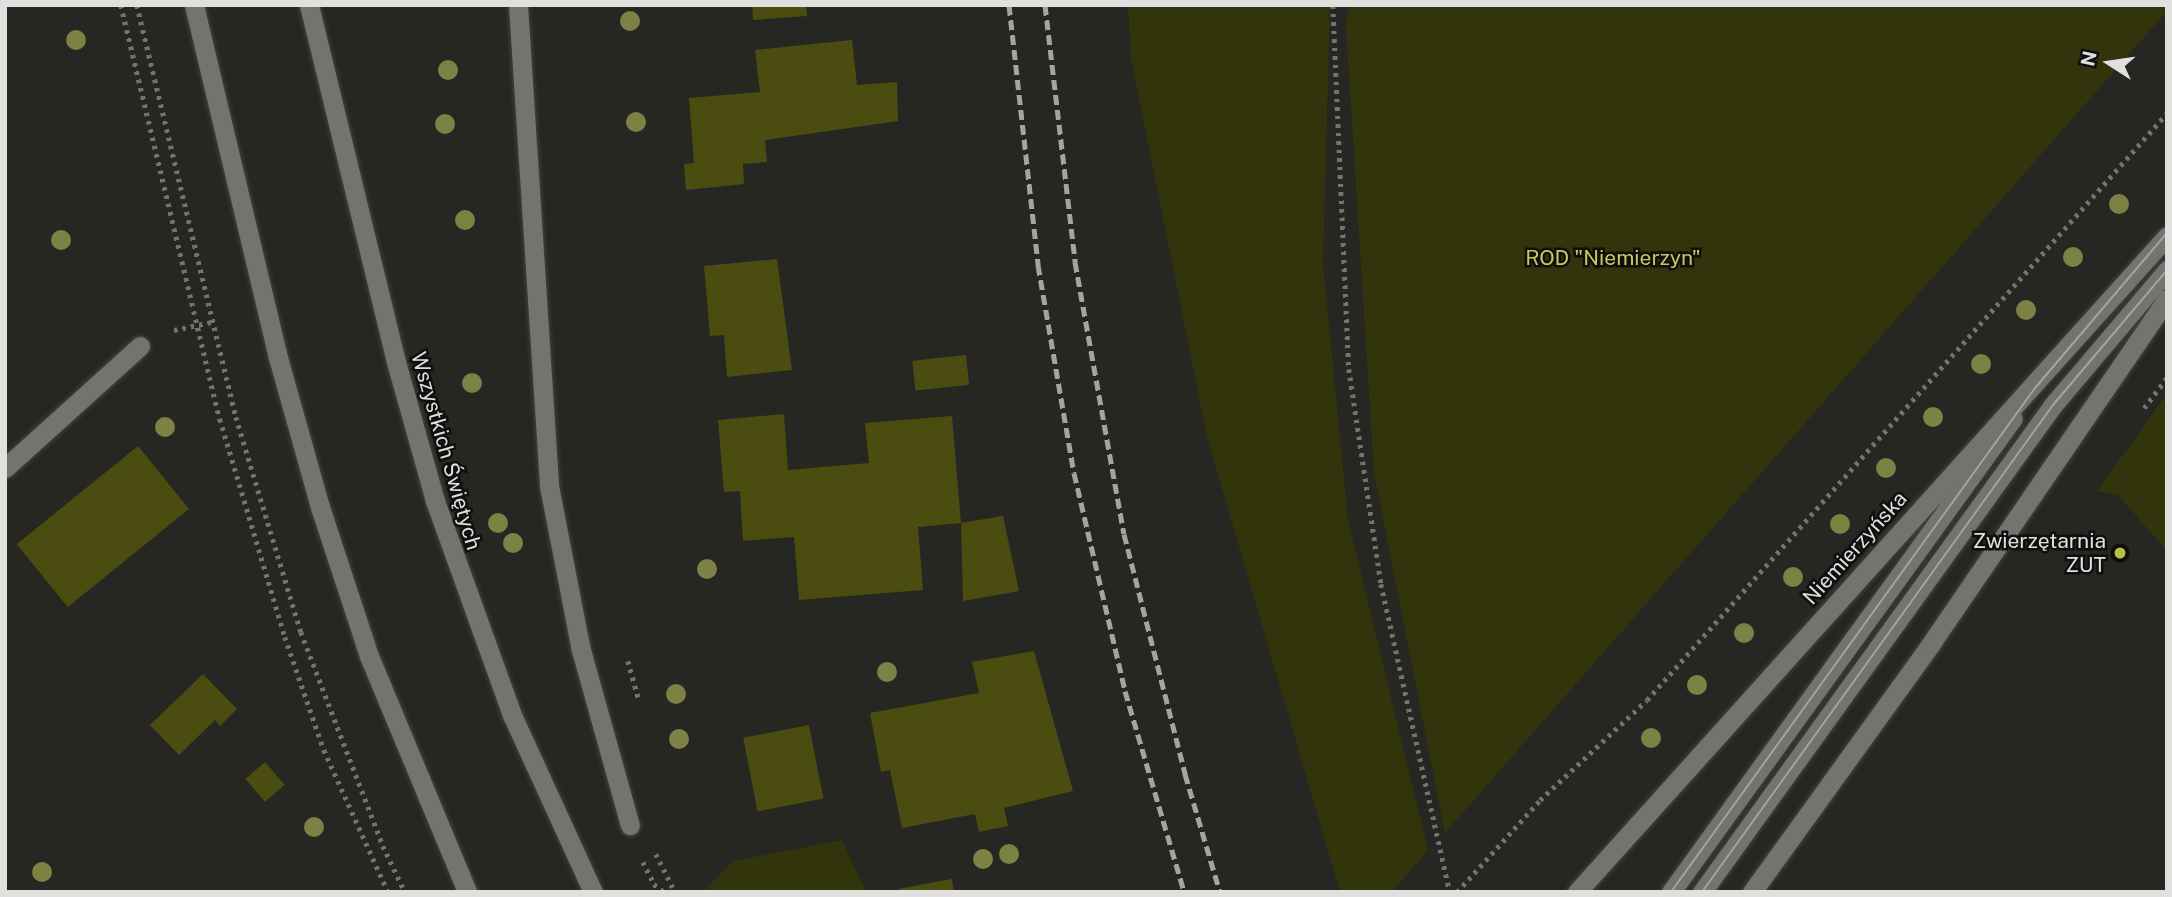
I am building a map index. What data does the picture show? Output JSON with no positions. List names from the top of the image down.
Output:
{
  "streets": {
    "street": ["Wszystkich Świętych", "Niemierzyńska"]
  },
  "parks": ["ROD \"Niemierzyn\""],
  "places": ["Zwierzętarnia ZUT"],
  "north": "left"
}
